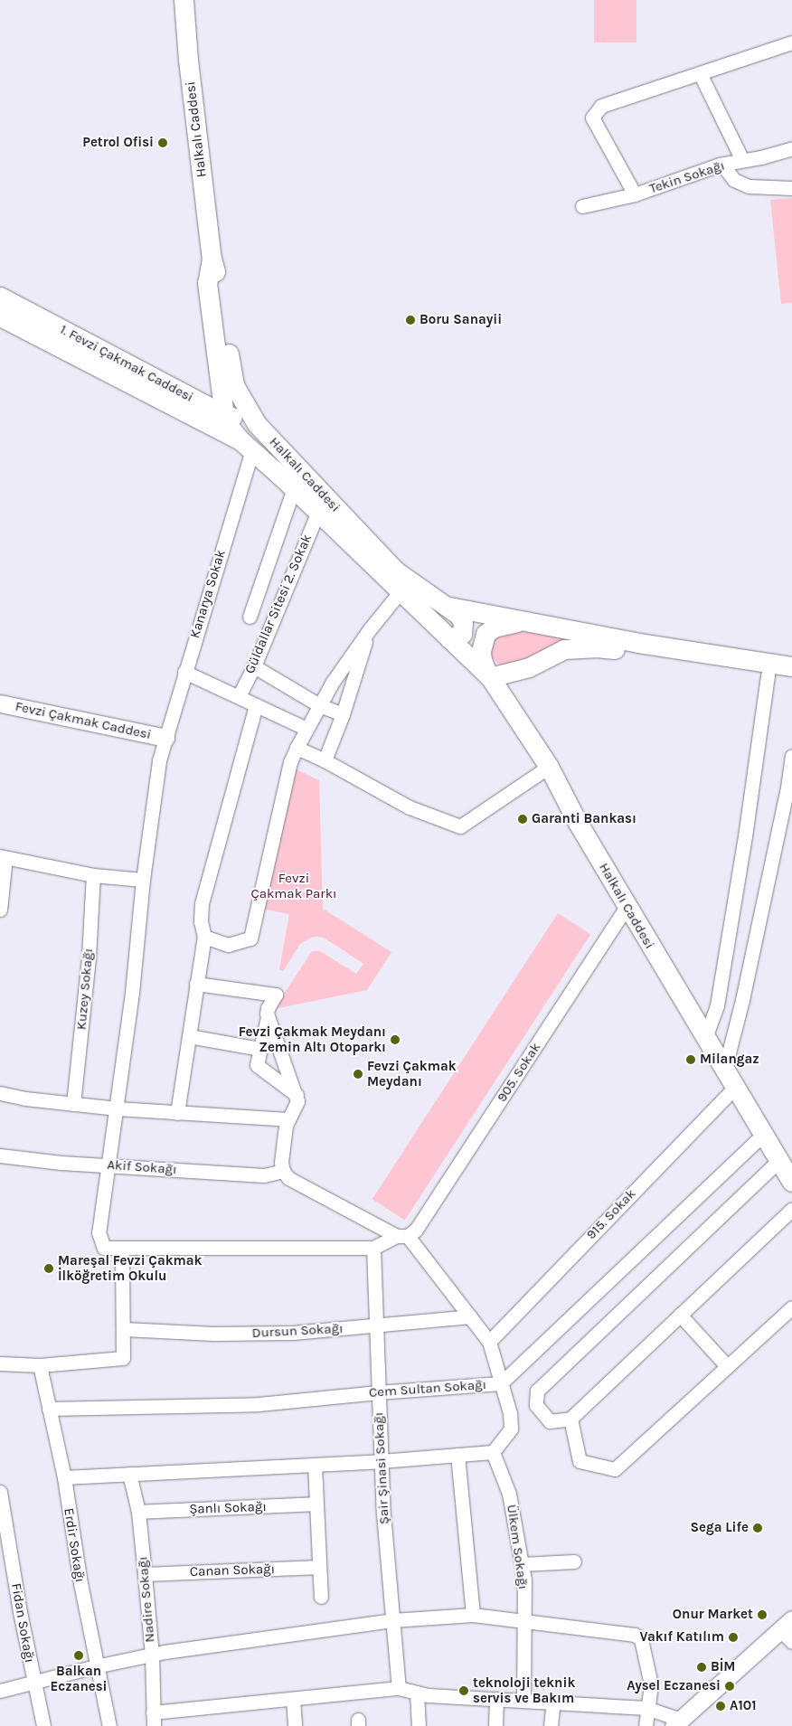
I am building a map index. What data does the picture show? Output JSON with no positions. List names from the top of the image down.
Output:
{
  "streets": {
    "main road": ["Halkalı Caddesi", "1. Fevzi Çakmak Caddesi"],
    "street": [
      "Tekin Sokağı",
      "Kanarya Sokak",
      "Güldallar Sitesi 2. Sokak",
      "Fevzi Çakmak Caddesi",
      "Kuzey Sokağı",
      "905. Sokak",
      "Akif Sokağı",
      "915. Sokak",
      "Dursun Sokağı",
      "Cem Sultan Sokağı",
      "Şair Şinasi Sokağı",
      "Şanlı Sokağı",
      "Erdir Sokağı",
      "Ülkem Sokağı",
      "Canan Sokağı",
      "Nadire Sokağı",
      "Fidan Sokağı"
    ]
  },
  "crossings": [
    ["Halkalı Caddesi", "1. Fevzi Çakmak Caddesi"],
    ["Halkalı Caddesi", "Kanarya Sokak"],
    ["Halkalı Caddesi", "Güldallar Sitesi 2. Sokak"],
    ["Halkalı Caddesi", "905. Sokak"],
    ["Halkalı Caddesi", "915. Sokak"],
    ["Halkalı Caddesi", "Cem Sultan Sokağı"],
    ["Kanarya Sokak", "Fevzi Çakmak Caddesi"],
    ["Kanarya Sokak", "Akif Sokağı"],
    ["Dursun Sokağı", "Şair Şinasi Sokağı"],
    ["Cem Sultan Sokağı", "Şair Şinasi Sokağı"],
    ["Cem Sultan Sokağı", "Erdir Sokağı"],
    ["Şanlı Sokağı", "Nadire Sokağı"],
    ["Canan Sokağı", "Nadire Sokağı"]
  ],
  "parks": ["Fevzi Çakmak Parkı"],
  "places": [
    "Petrol Ofisi",
    "Boru Sanayii",
    "Garanti Bankası",
    "Fevzi Çakmak Meydanı Zemin Altı Otoparkı",
    "Milangaz",
    "Fevzi Çakmak Meydanı",
    "Mareşal Fevzi Çakmak İlköğretim Okulu",
    "Sega Life",
    "Onur Market",
    "Vakıf Katılım",
    "Balkan Eczanesi",
    "BİM",
    "Aysel Eczanesi",
    "teknoloji teknik servis ve Bakım",
    "A101"
  ]
}
